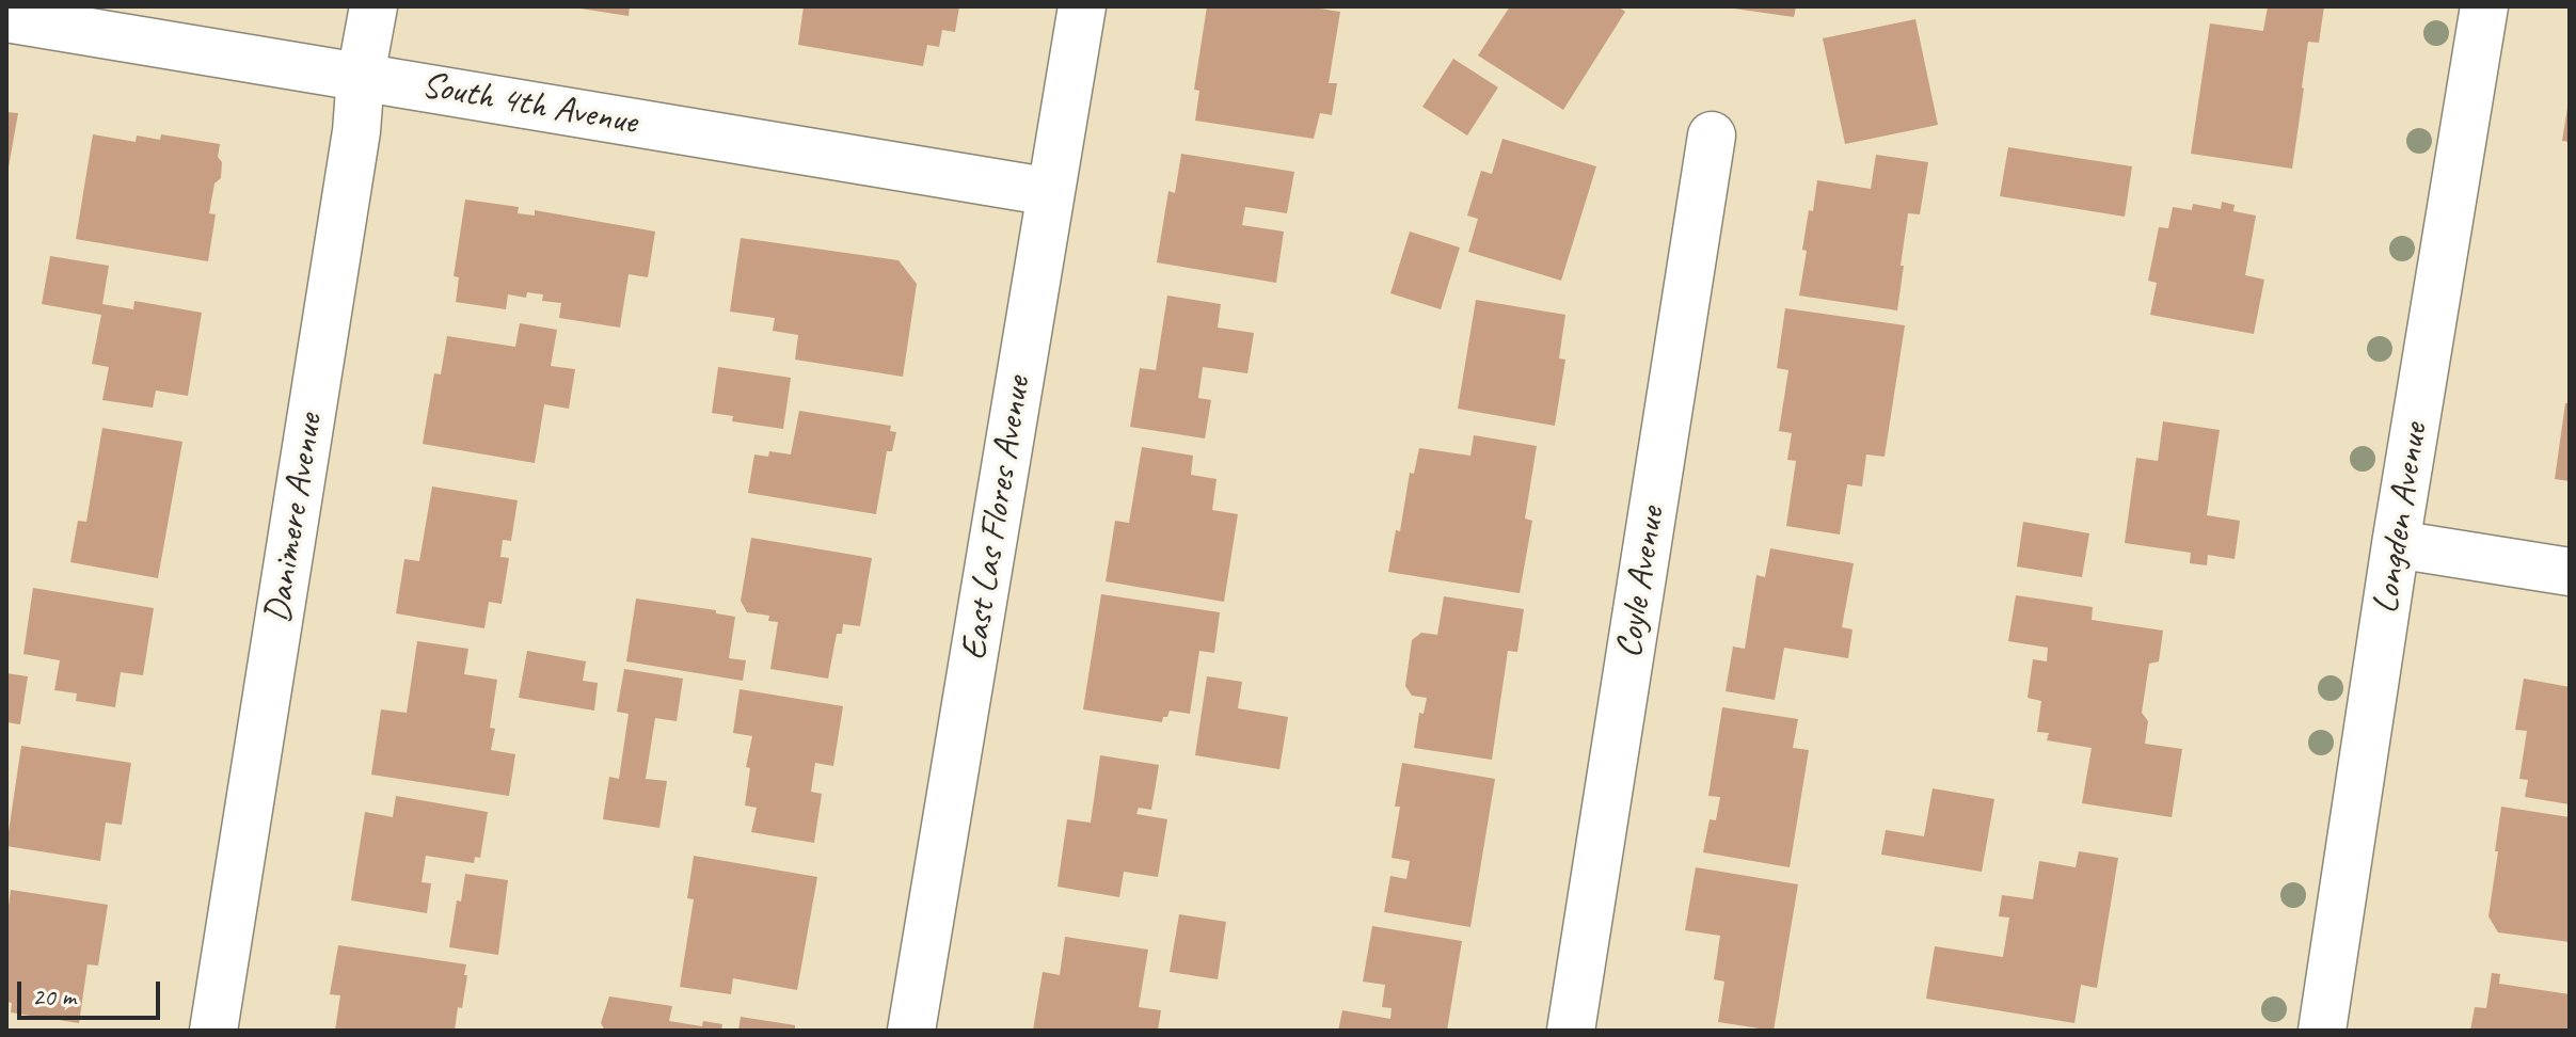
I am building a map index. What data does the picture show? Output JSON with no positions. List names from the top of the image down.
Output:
{
  "streets": {
    "street": [
      "South 4th Avenue",
      "Danimere Avenue",
      "East Las Flores Avenue",
      "Longden Avenue",
      "Coyle Avenue"
    ]
  },
  "crossings": [
    ["South 4th Avenue", "Danimere Avenue"],
    ["South 4th Avenue", "East Las Flores Avenue"]
  ],
  "scale_bar": "20 m"
}
